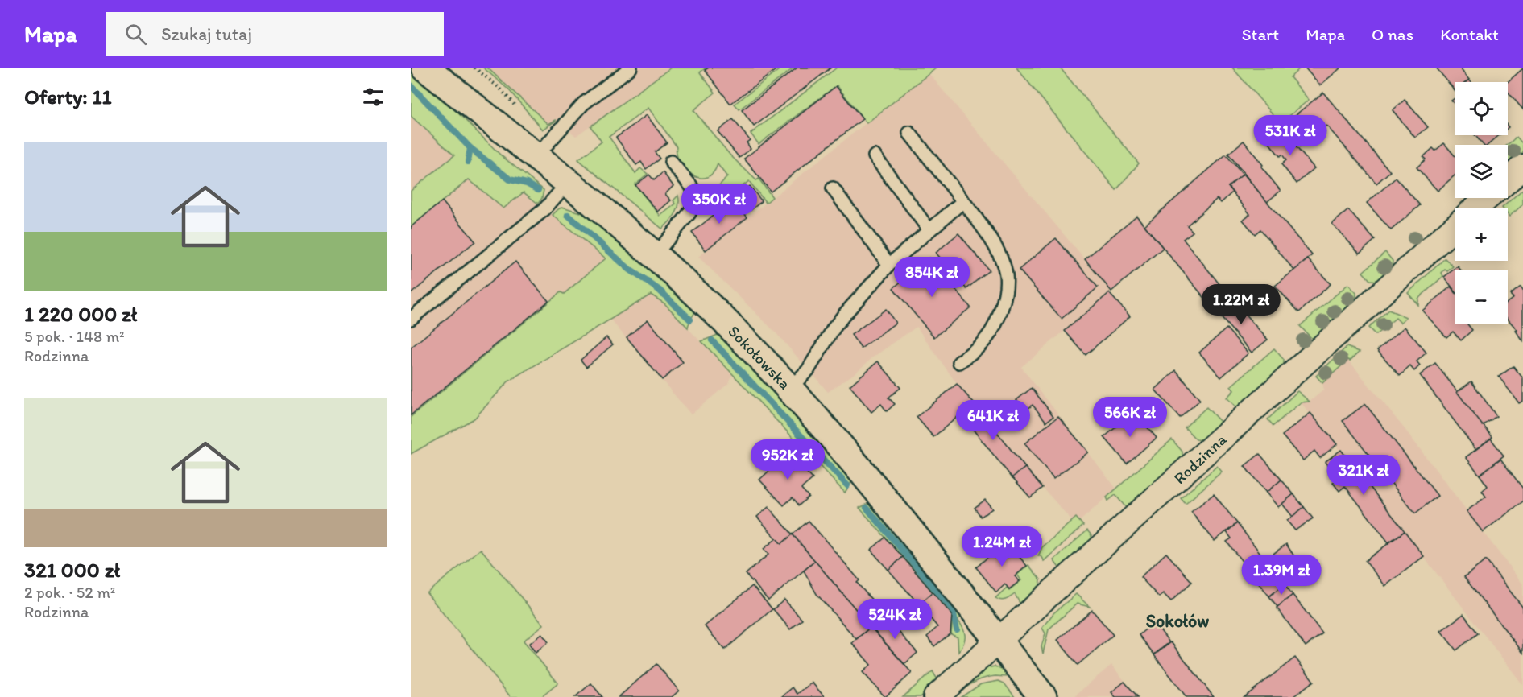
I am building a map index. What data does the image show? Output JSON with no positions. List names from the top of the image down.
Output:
{
  "streets": {
    "street": ["Sokołowska", "Rodzinna"]
  },
  "crossings": [
    ["Sokołowska", "Rodzinna"]
  ],
  "districts": ["Sokołów"],
  "page": {
    "header": "Mapa",
    "search": "Szukaj tutaj",
    "nav": [
      "Start",
      "Mapa",
      "O nas",
      "Kontakt"
    ],
    "heading": "Oferty: 11",
    "map_buttons": ["+", "−"],
    "price": [
      "531K zł",
      "350K zł",
      "854K zł",
      "1.22M zł",
      "566K zł",
      "641K zł",
      "952K zł",
      "321K zł",
      "1.24M zł",
      "1.39M zł",
      "524K zł"
    ],
    "list": [
      {
        "name": "1 220 000 zł",
        "note": "5 pok. · 148 m² · Rodzinna"
      },
      {
        "name": "321 000 zł",
        "note": "2 pok. · 52 m² · Rodzinna"
      }
    ]
  }
}
